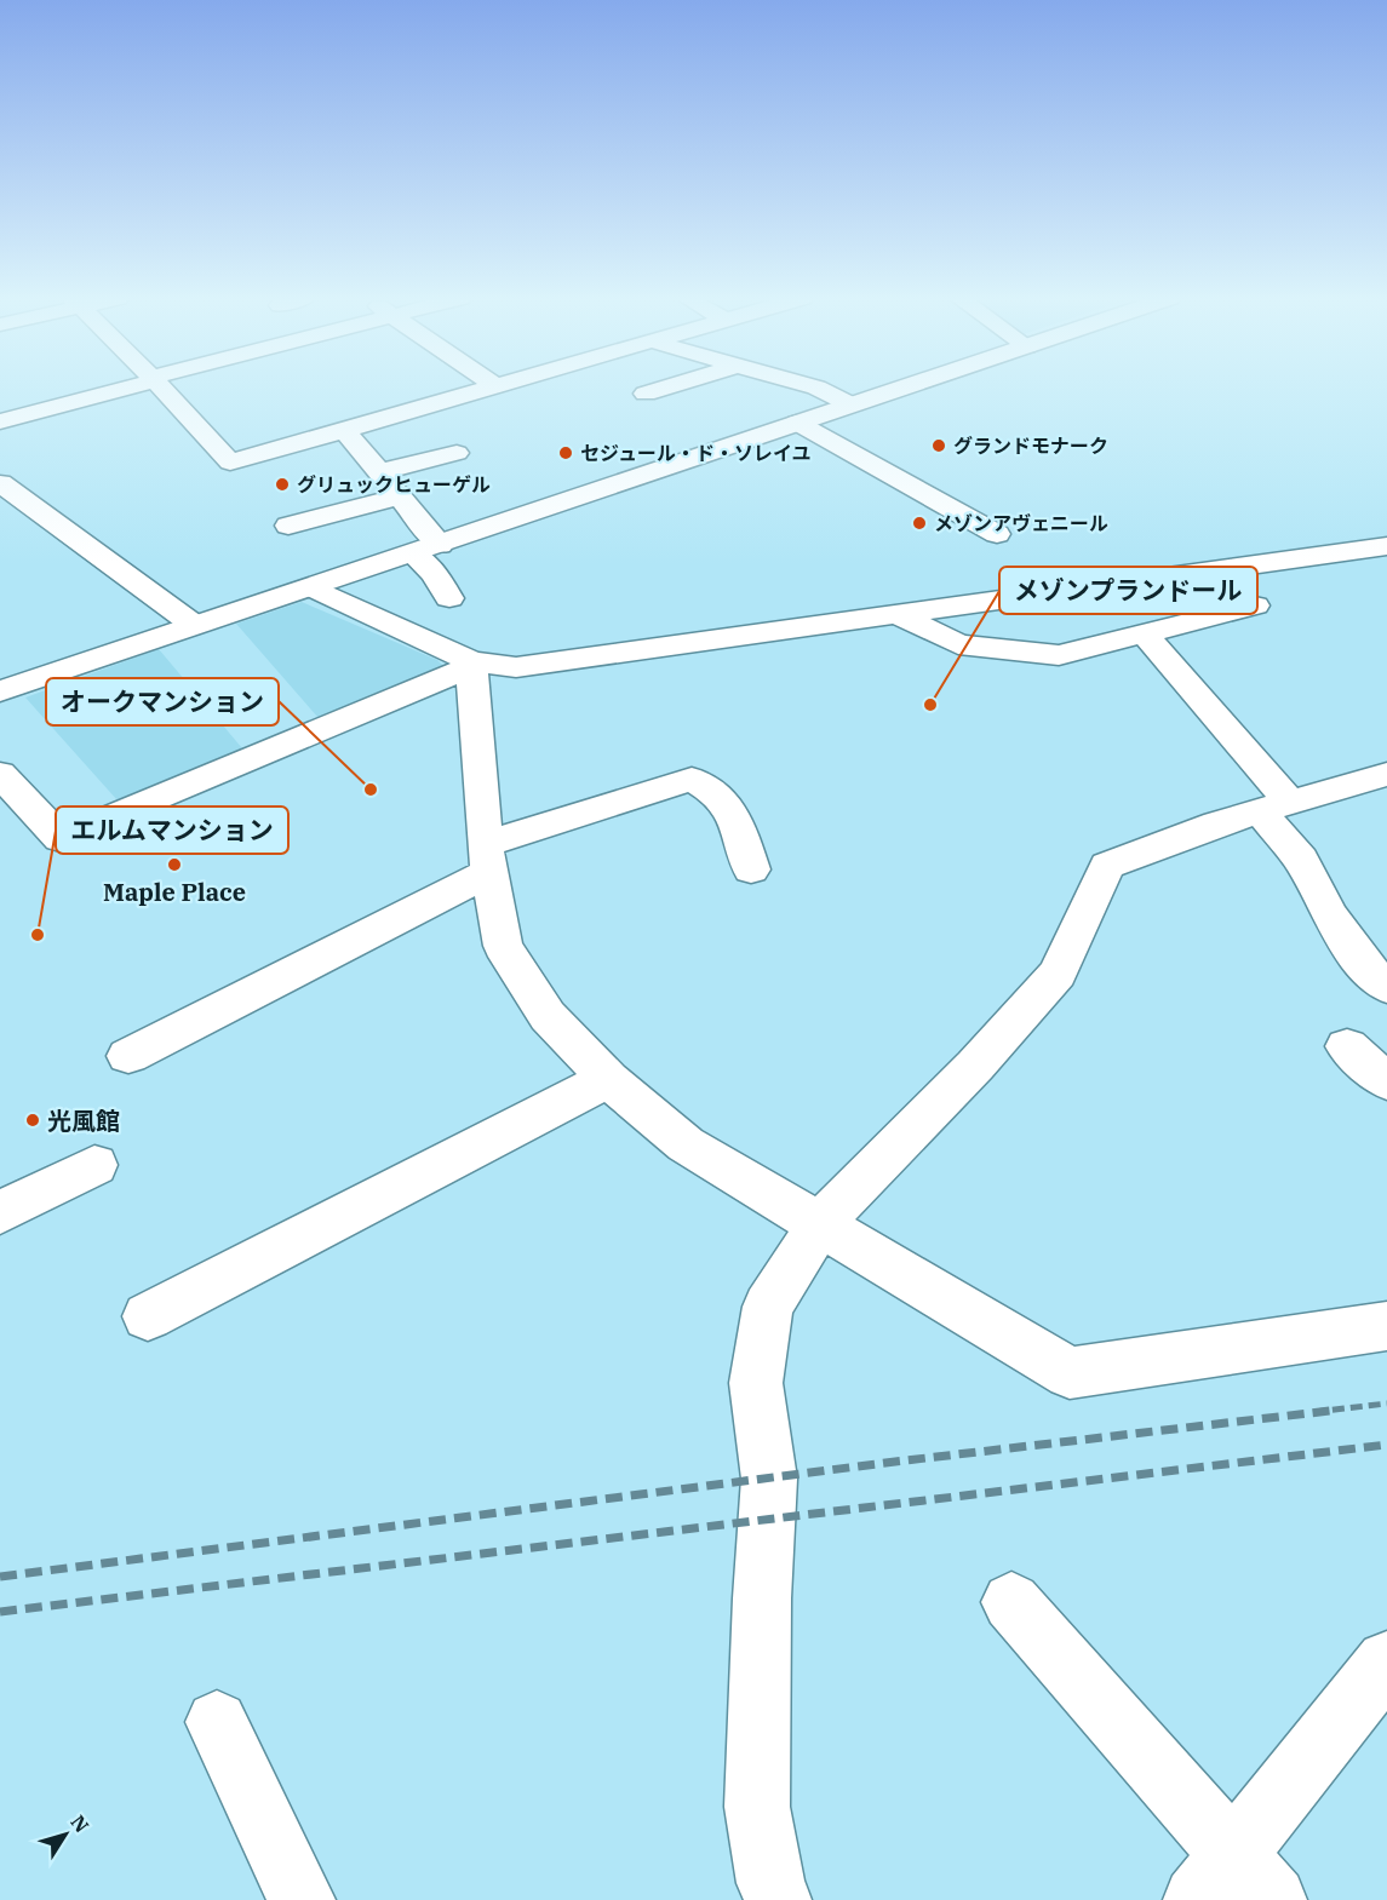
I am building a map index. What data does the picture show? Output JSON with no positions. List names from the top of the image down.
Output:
{
  "places": [
    "グランドモナーク",
    "セジュール・ド・ソレイユ",
    "グリュックヒューゲル",
    "メゾンアヴェニール",
    "メゾンプランドール",
    "オークマンション",
    "Maple Place",
    "エルムマンション",
    "光風館"
  ],
  "north": "top right"
}
